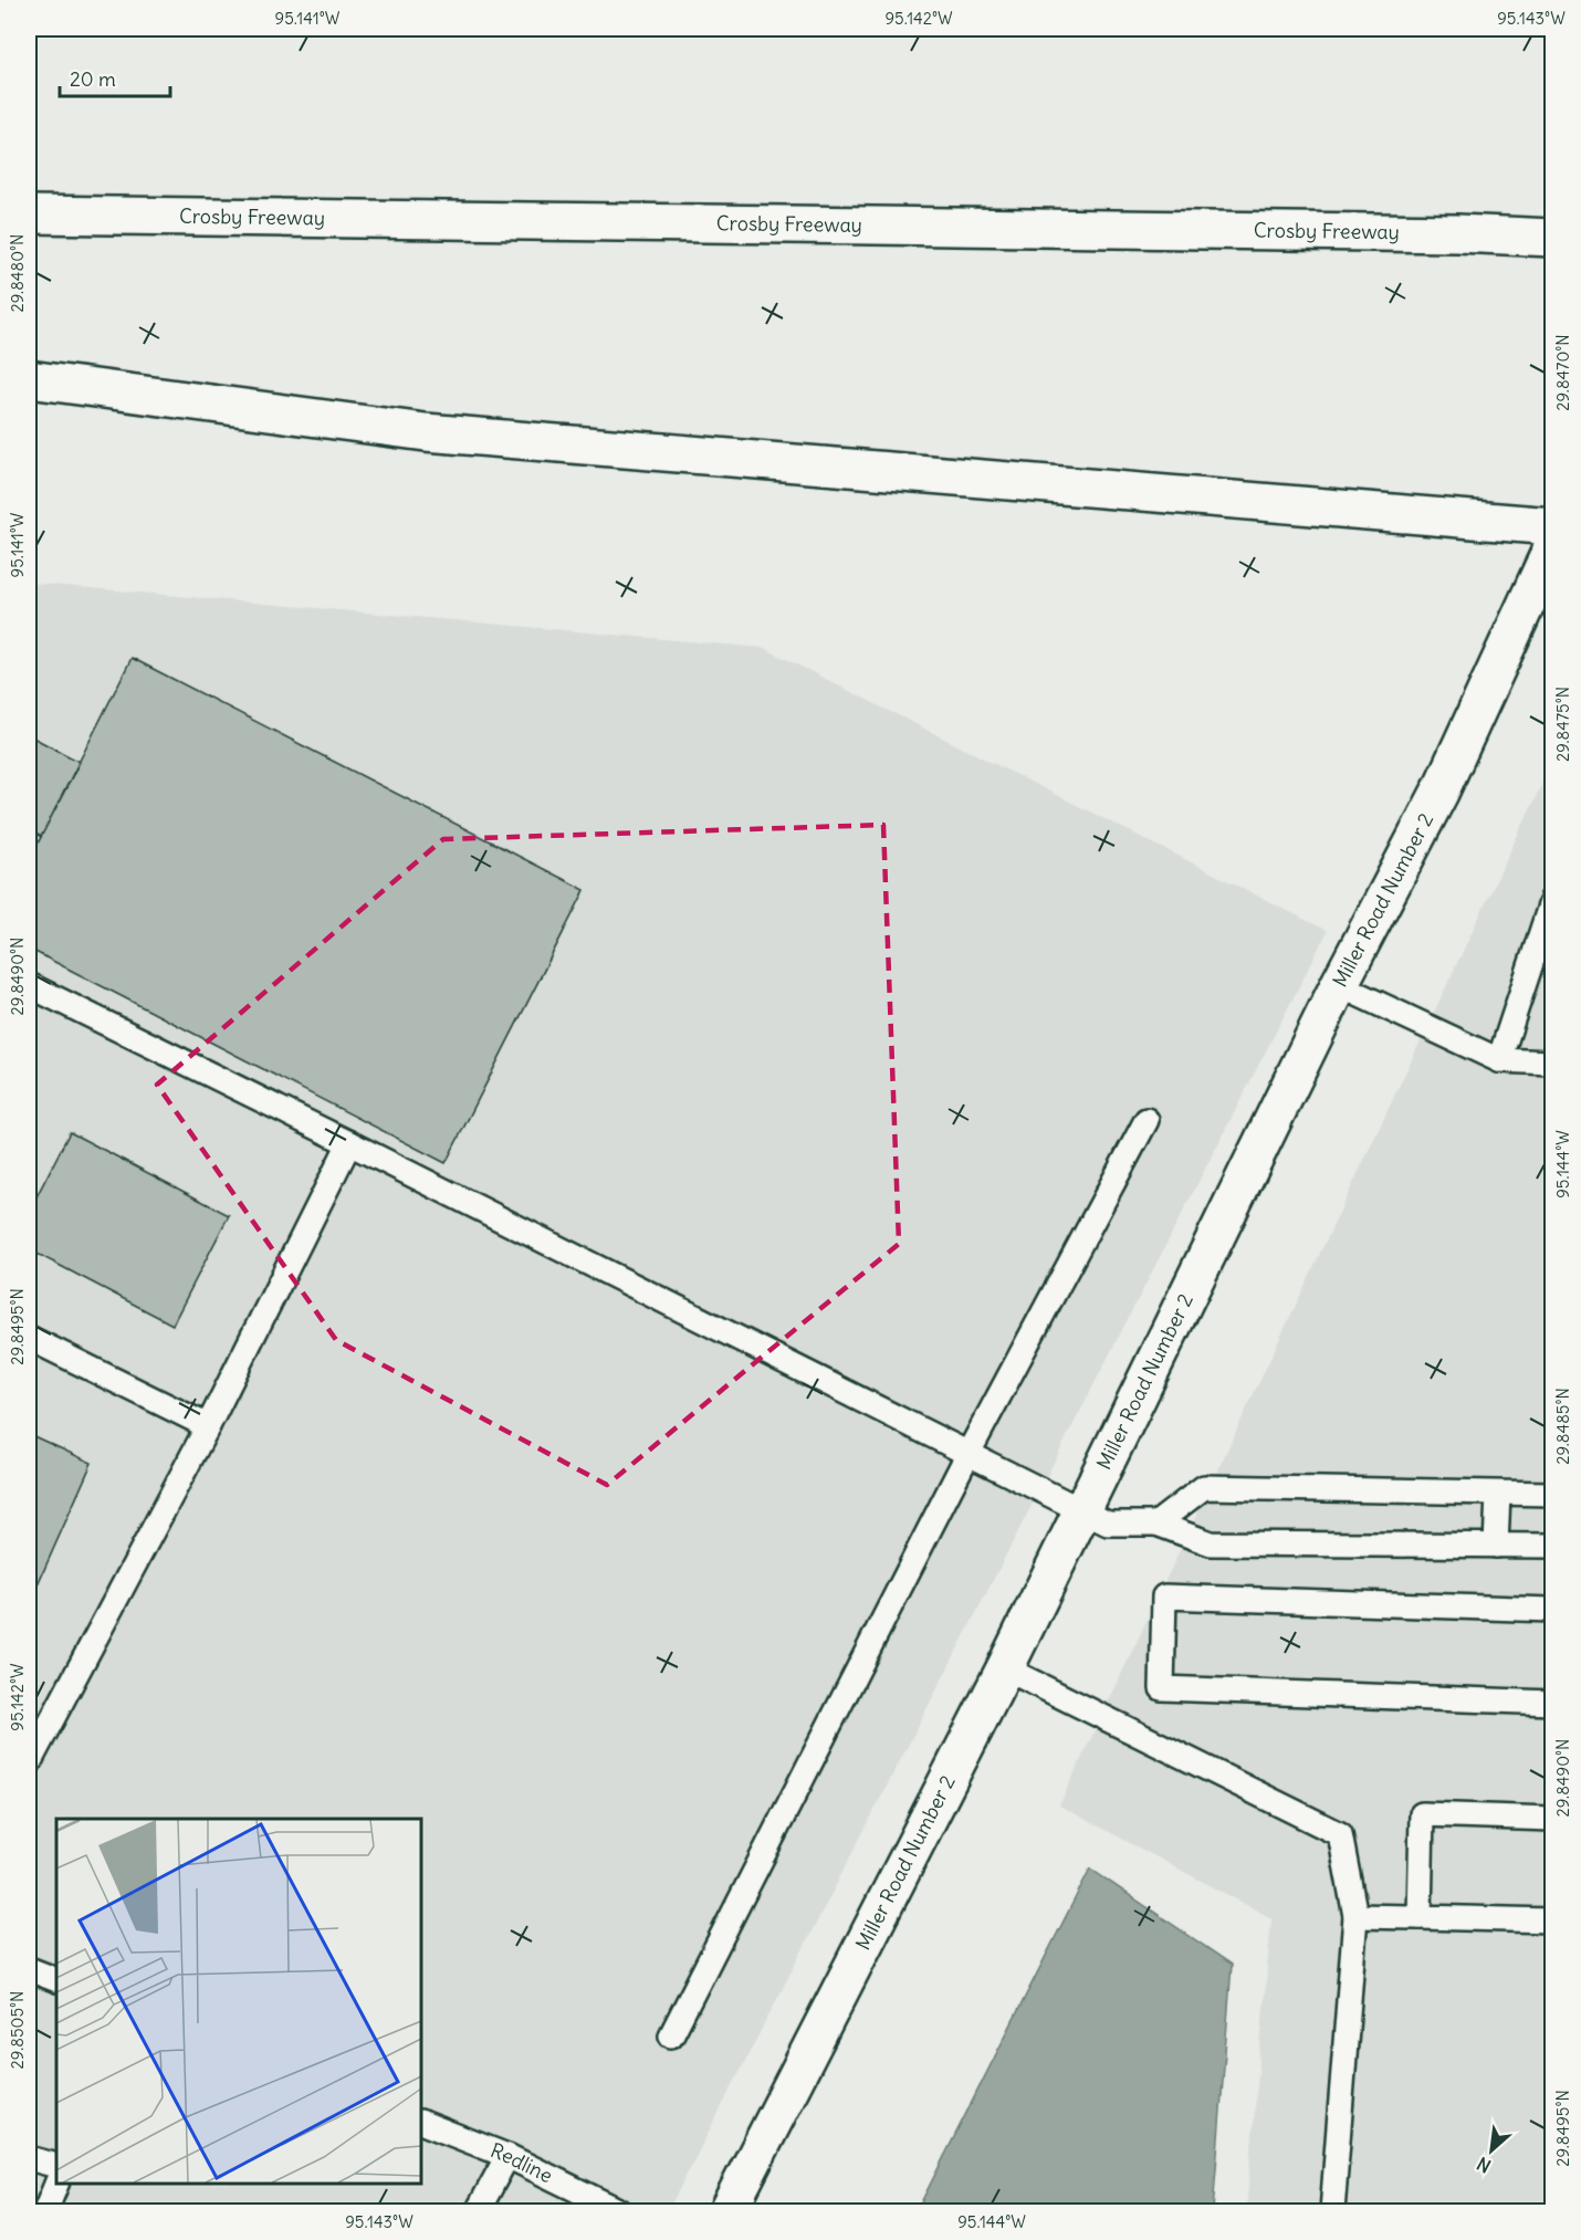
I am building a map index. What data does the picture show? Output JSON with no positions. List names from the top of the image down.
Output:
{
  "streets": {
    "main road": ["Crosby Freeway", "Miller Road Number 2"],
    "lane": ["Redline"]
  },
  "scale_bar": "20 m",
  "north": "bottom left",
  "coordinates": [
    "95.141°W",
    "95.142°W",
    "95.143°W",
    "29.8480°N",
    "29.8470°N",
    "29.8475°N",
    "29.8490°N",
    "95.144°W",
    "29.8495°N",
    "29.8485°N",
    "29.8505°N"
  ]
}
